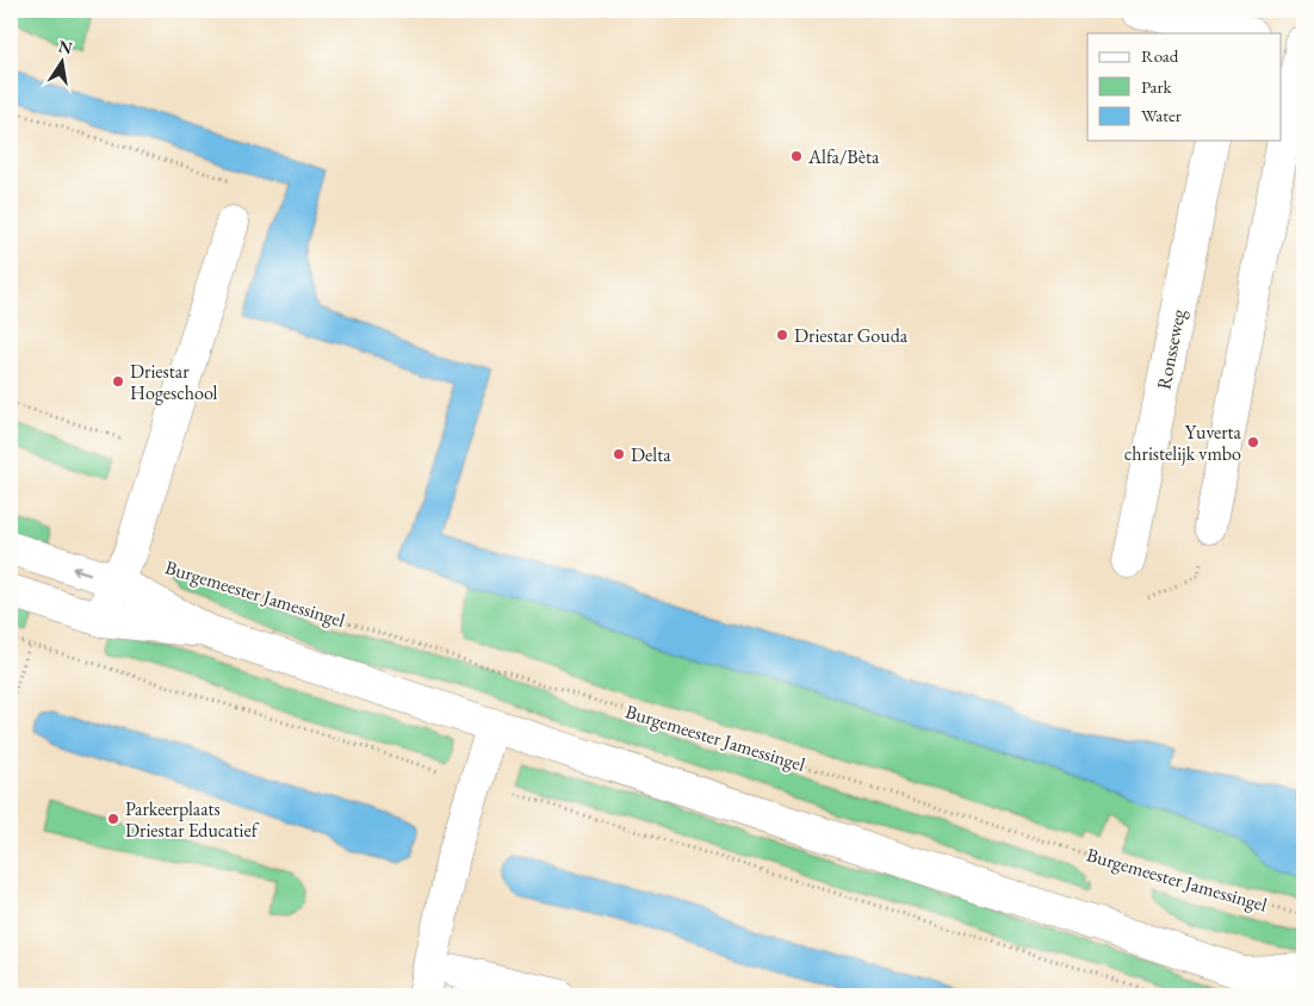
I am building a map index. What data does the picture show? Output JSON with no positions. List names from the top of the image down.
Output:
{
  "streets": {
    "main road": ["Ronsseweg", "Burgemeester Jamessingel"]
  },
  "places": [
    "Alfa/Bèta",
    "Driestar Gouda",
    "Driestar Hogeschool",
    "Yuverta christelijk vmbo",
    "Delta",
    "Parkeerplaats Driestar Educatief"
  ],
  "legend": ["Road", "Park", "Water"],
  "north": "top"
}
